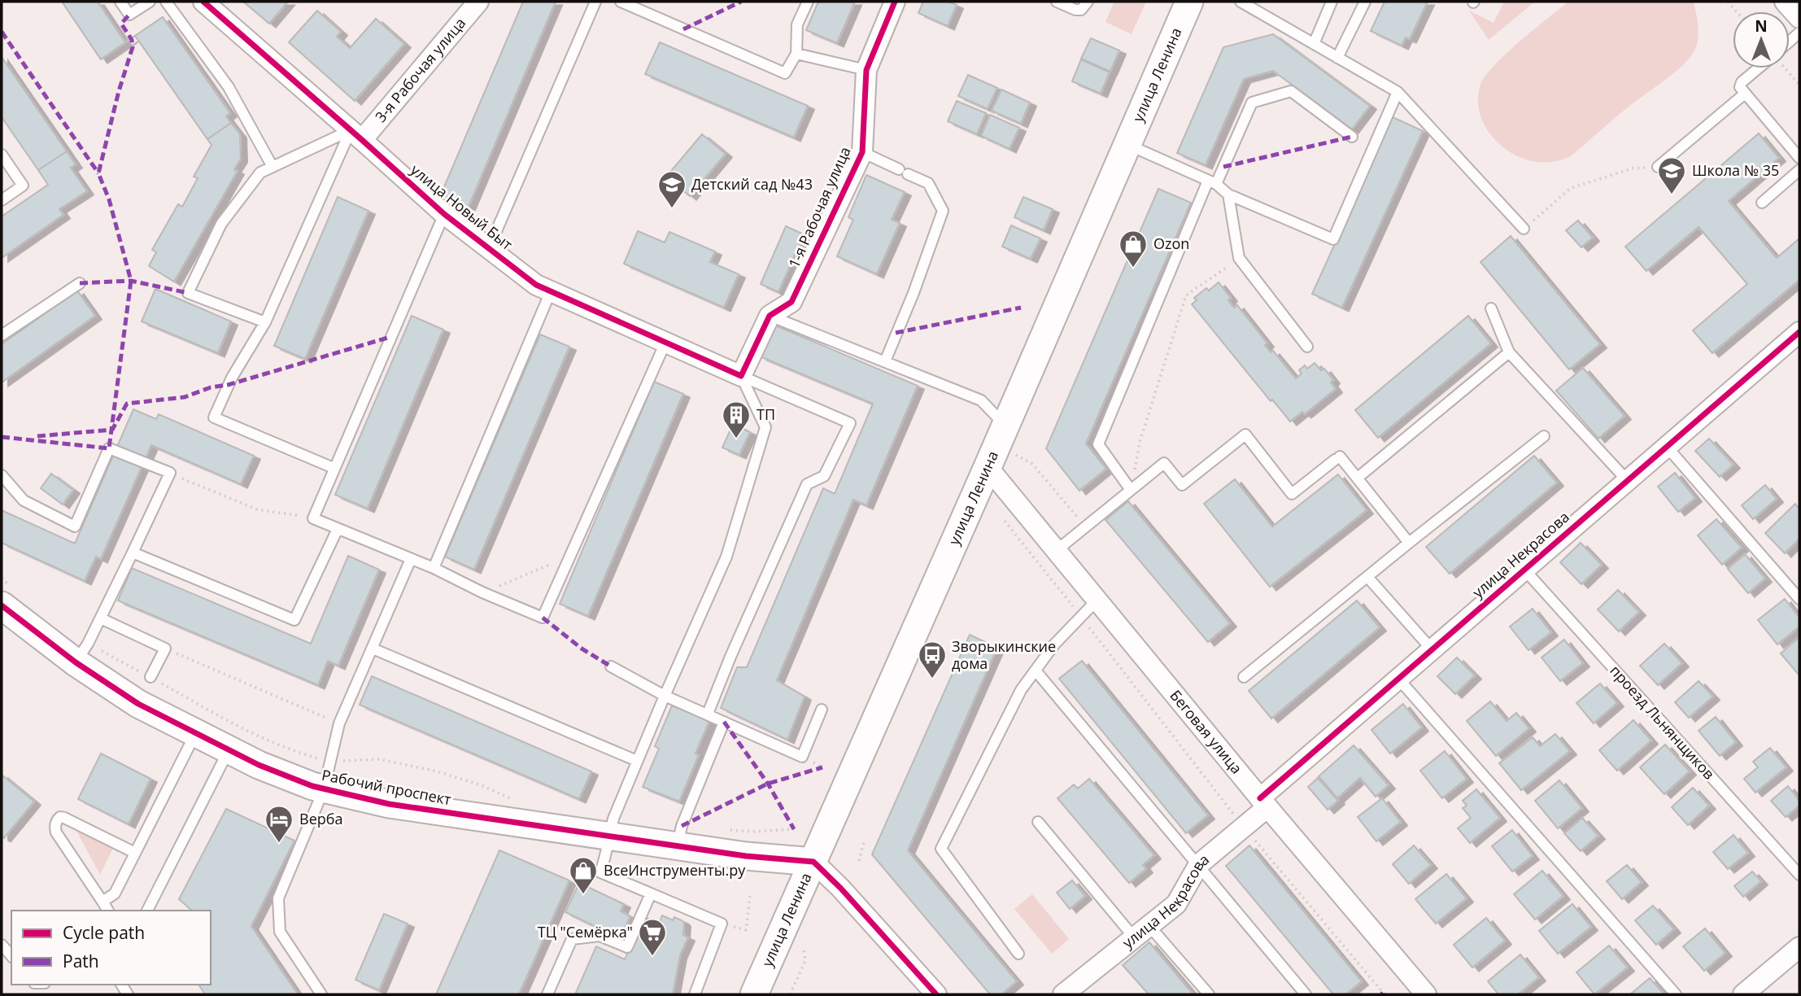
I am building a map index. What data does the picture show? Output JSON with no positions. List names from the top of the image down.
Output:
{
  "streets": {
    "main road": ["улица Ленина", "Рабочий проспект"],
    "street": [
      "3-я Рабочая улица",
      "улица Новый Быт",
      "1-я Рабочая улица",
      "улица Некрасова",
      "Беговая улица"
    ],
    "lane": ["проезд Льнянщиков"]
  },
  "crossings": [
    ["3-я Рабочая улица", "улица Новый Быт"],
    ["улица Ленина", "Беговая улица"],
    ["улица Ленина", "Рабочий проспект"],
    ["улица Некрасова", "проезд Льнянщиков"],
    ["улица Некрасова", "Беговая улица"]
  ],
  "places": {
    "school or university": ["Школа № 35", "Детский сад №43"],
    "shop": ["Ozon", "ВсеИнструменты.ру"],
    "building": ["ТП"],
    "bus stop": ["Зворыкинские дома"],
    "hotel": ["Верба"],
    "supermarket": ["ТЦ \"Семёрка\""]
  },
  "legend": ["Cycle path", "Path"],
  "north": "top"
}
